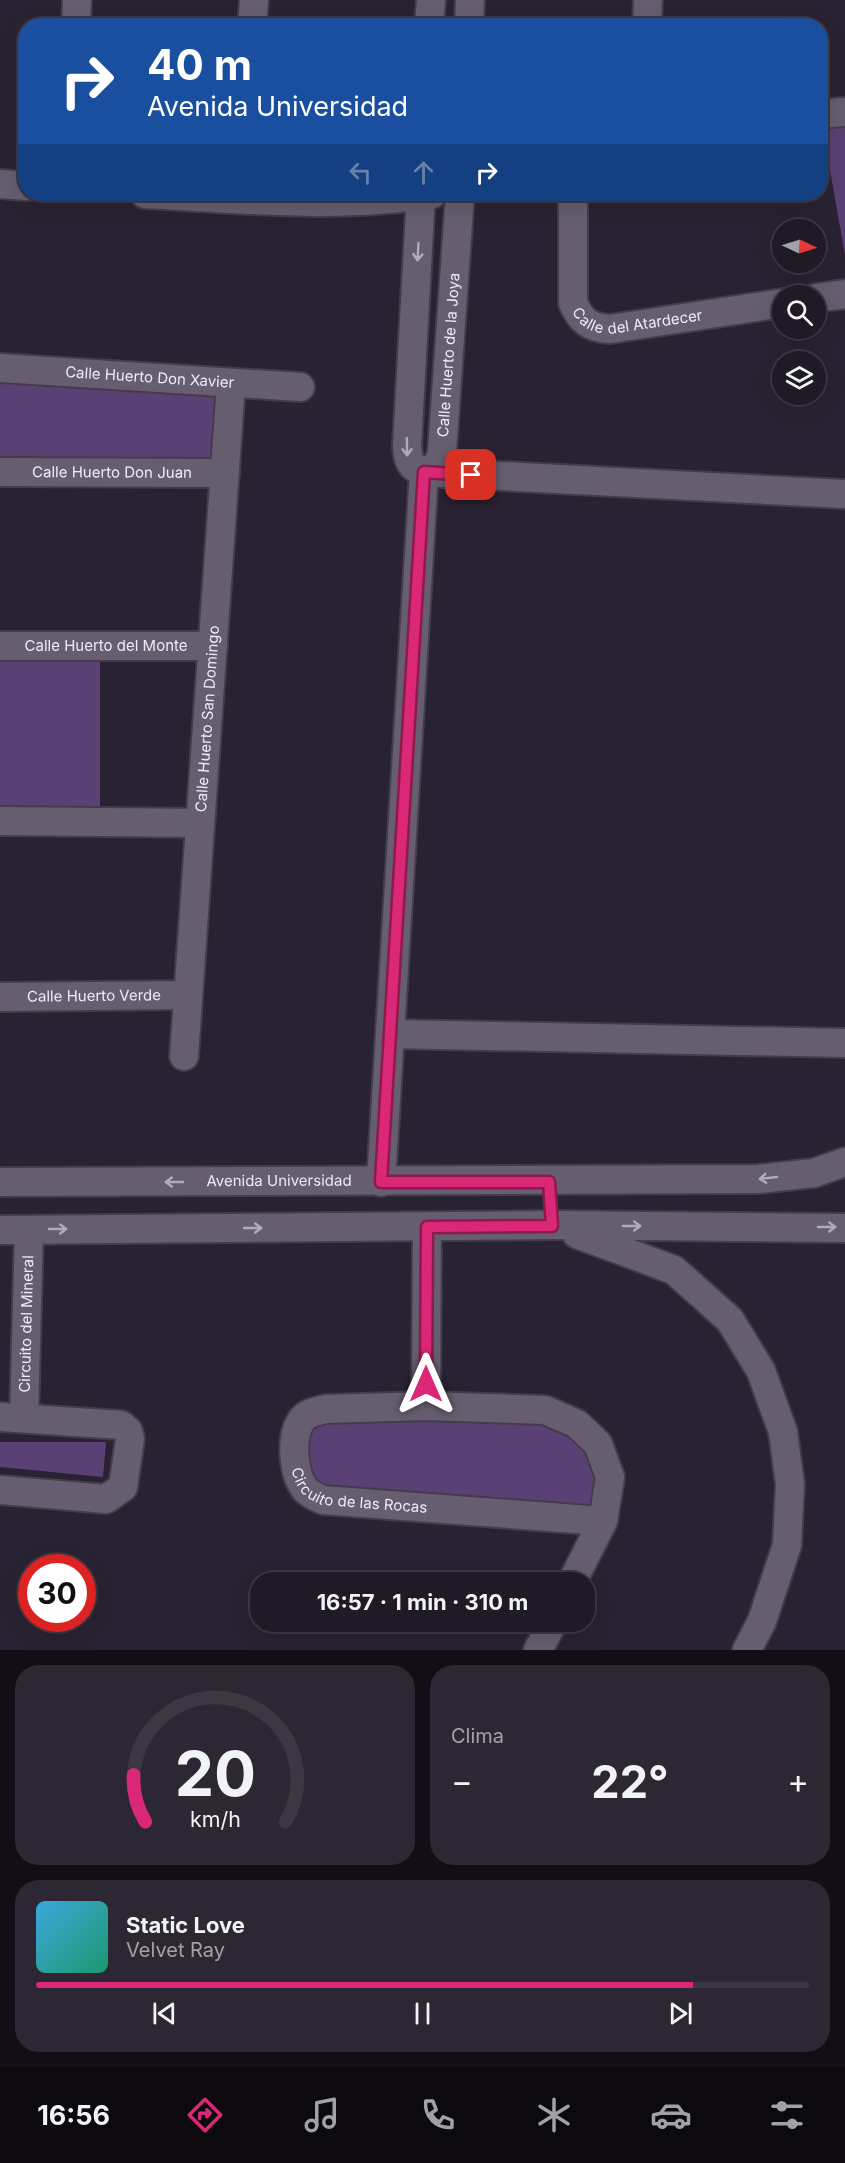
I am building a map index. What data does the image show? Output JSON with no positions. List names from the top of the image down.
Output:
{
  "streets": {
    "street": [
      "Calle del Atardecer",
      "Calle Huerto de la Joya",
      "Calle Huerto Don Xavier",
      "Calle Huerto Don Juan",
      "Calle Huerto del Monte",
      "Calle Huerto San Domingo",
      "Calle Huerto Verde",
      "Avenida Universidad",
      "Circuito del Mineral",
      "Circuito de las Rocas"
    ]
  },
  "crossings": [
    ["Calle Huerto Don Xavier", "Calle Huerto San Domingo"],
    ["Calle Huerto Don Juan", "Calle Huerto San Domingo"],
    ["Calle Huerto del Monte", "Calle Huerto San Domingo"],
    ["Calle Huerto San Domingo", "Calle Huerto Verde"]
  ],
  "north": "right",
  "page": {
    "turn": ["40 m", "Avenida Universidad"],
    "limit": "30",
    "trip": "16:57 · 1 min · 310 m",
    "tile": "Clima",
    "heat": ["−", "22°", "+"],
    "song": ["Static Love", "Velvet Ray"],
    "tabs": "16:56",
    "gauge": ["20", "km/h"]
  }
}
